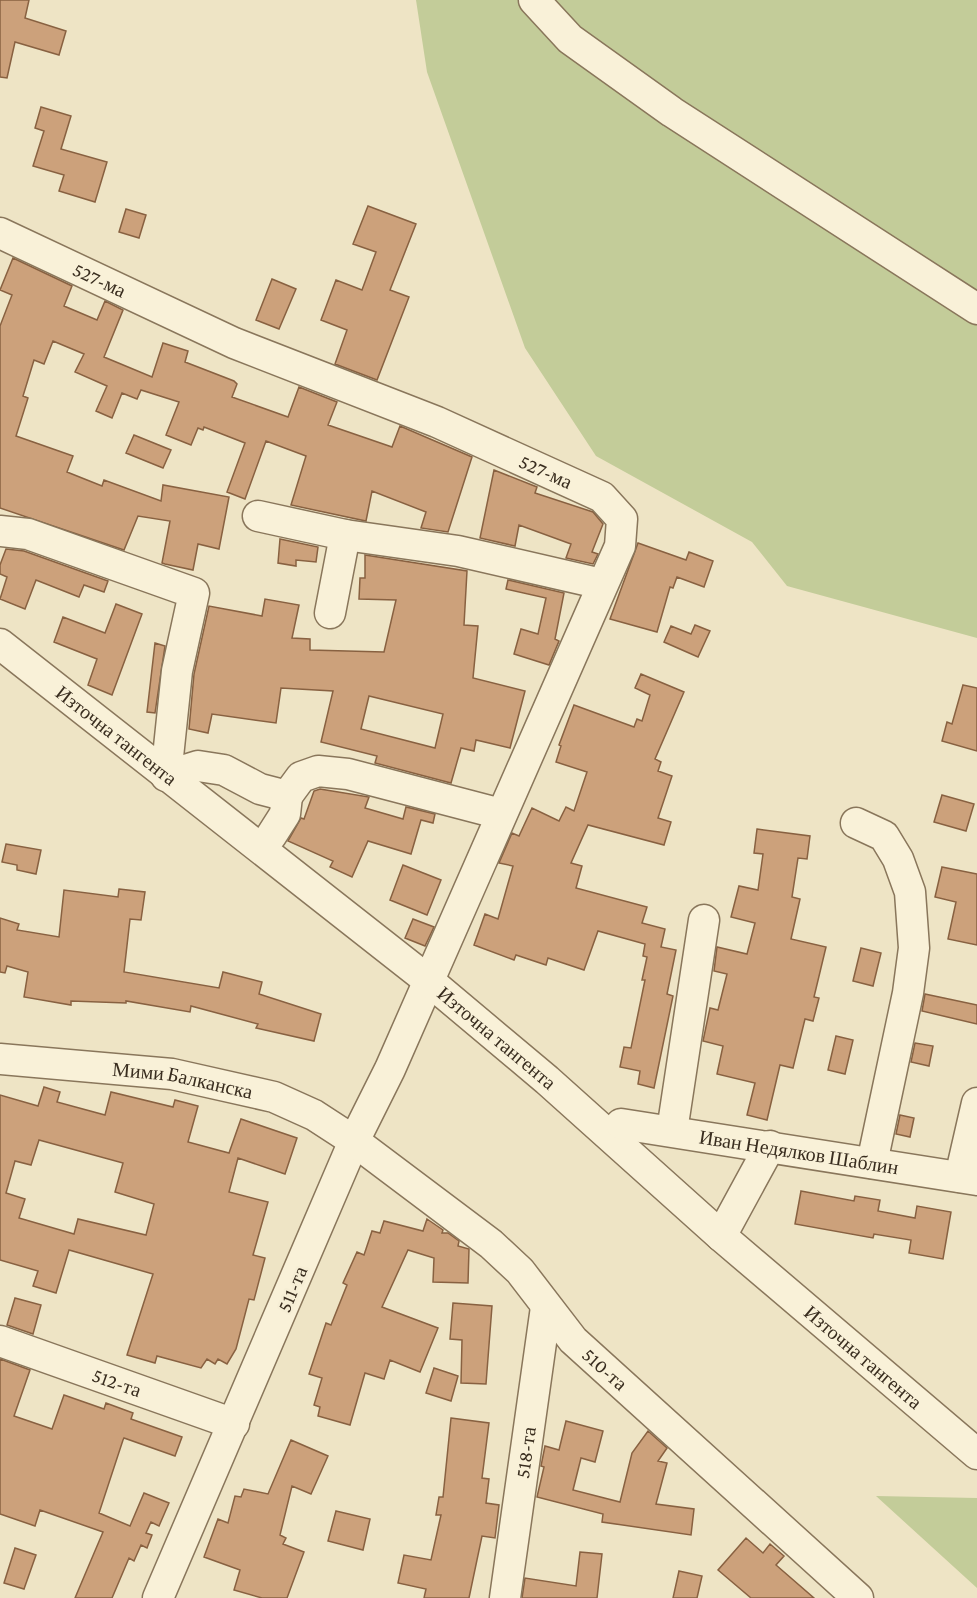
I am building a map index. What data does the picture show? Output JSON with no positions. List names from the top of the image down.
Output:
{
  "streets": {
    "street": [
      "527-ма",
      "Източна тангента",
      "Мими Балканска",
      "Иван Недялков Шаблин",
      "511-та",
      "510-та",
      "512-та",
      "518-та"
    ]
  },
  "crossings": [
    ["527-ма", "Източна тангента"],
    ["527-ма", "511-та"],
    ["Източна тангента", "511-та"],
    ["Мими Балканска", "511-та"],
    ["Мими Балканска", "510-та"],
    ["511-та", "510-та"],
    ["511-та", "512-та"],
    ["510-та", "518-та"]
  ]
}
